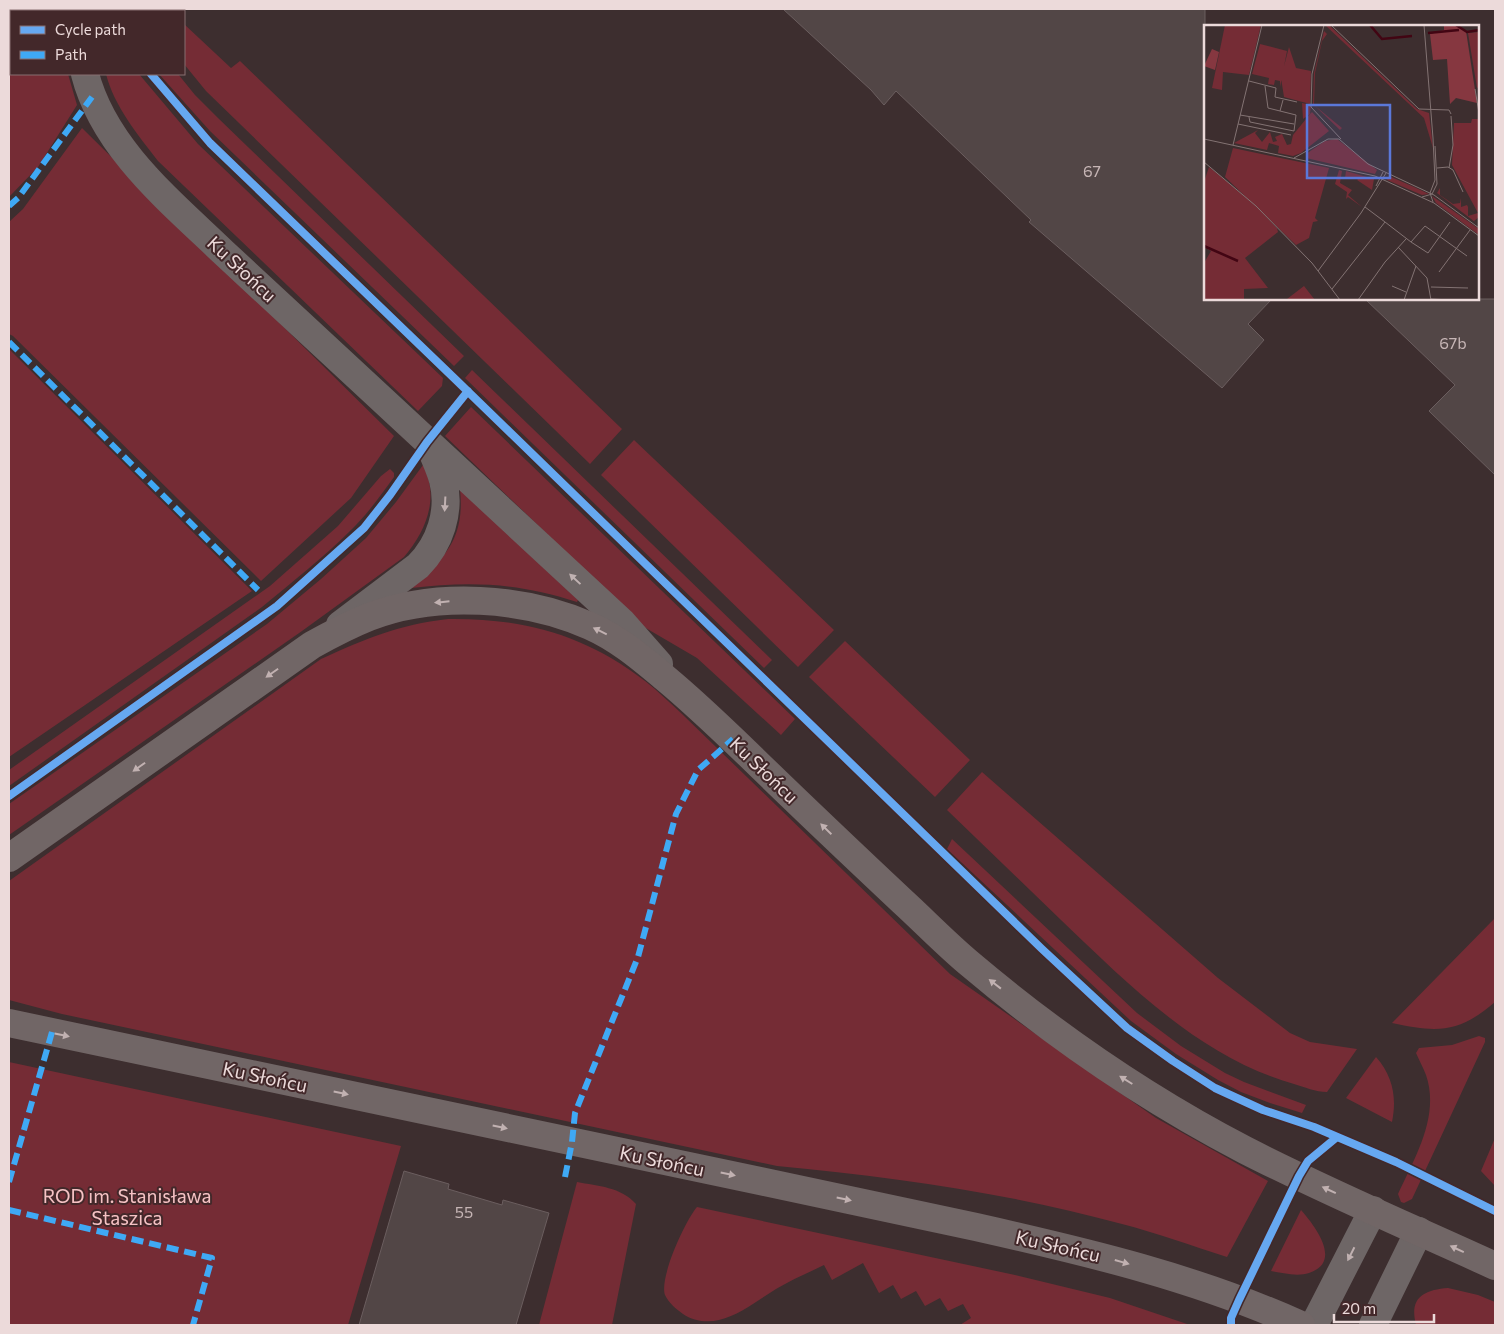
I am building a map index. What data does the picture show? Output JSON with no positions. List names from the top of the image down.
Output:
{
  "streets": {
    "main road": ["Ku Słońcu"]
  },
  "parks": ["ROD im. Stanisława Staszica"],
  "house_numbers": ["67", "67b", "55"],
  "legend": ["Cycle path", "Path"],
  "scale_bar": "20 m"
}
